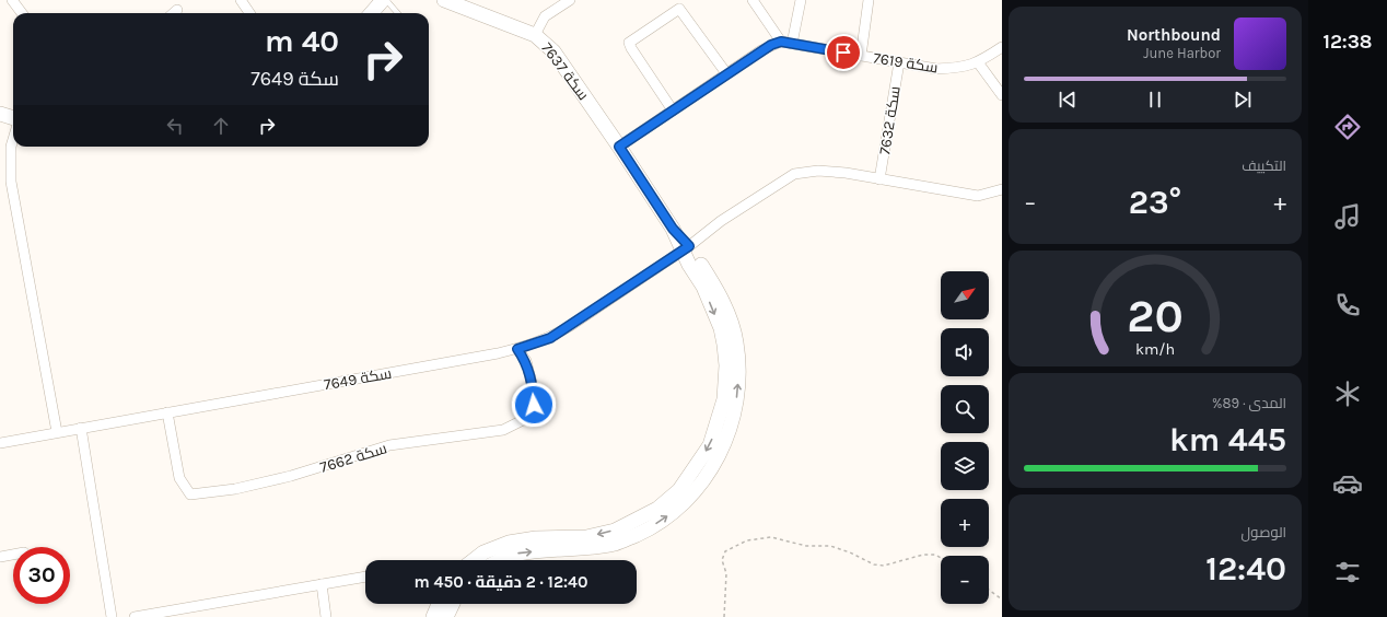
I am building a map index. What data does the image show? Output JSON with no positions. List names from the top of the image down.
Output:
{
  "streets": {
    "street": [
      "سكة 7619",
      "سكة 7637",
      "سكة 7632",
      "سكة 7649",
      "سكة 7662"
    ]
  },
  "crossings": [
    ["سكة 7619", "سكة 7632"],
    ["سكة 7632", "سكة 7649"],
    ["سكة 7649", "سكة 7662"]
  ],
  "north": "top right",
  "page": {
    "tabs": "12:38",
    "turn": ["40 m", "سكة 7649"],
    "song": ["Northbound", "June Harbor"],
    "tile": [
      "التكييف",
      ["المدى · 89%", "445 km"],
      ["الوصول", "12:40"]
    ],
    "heat": ["−", "23°", "+"],
    "map_buttons": ["+", "−"],
    "limit": "30",
    "trip": "12:40 · 2 دقيقة · 450 m",
    "gauge": ["20", "km/h"]
  }
}
